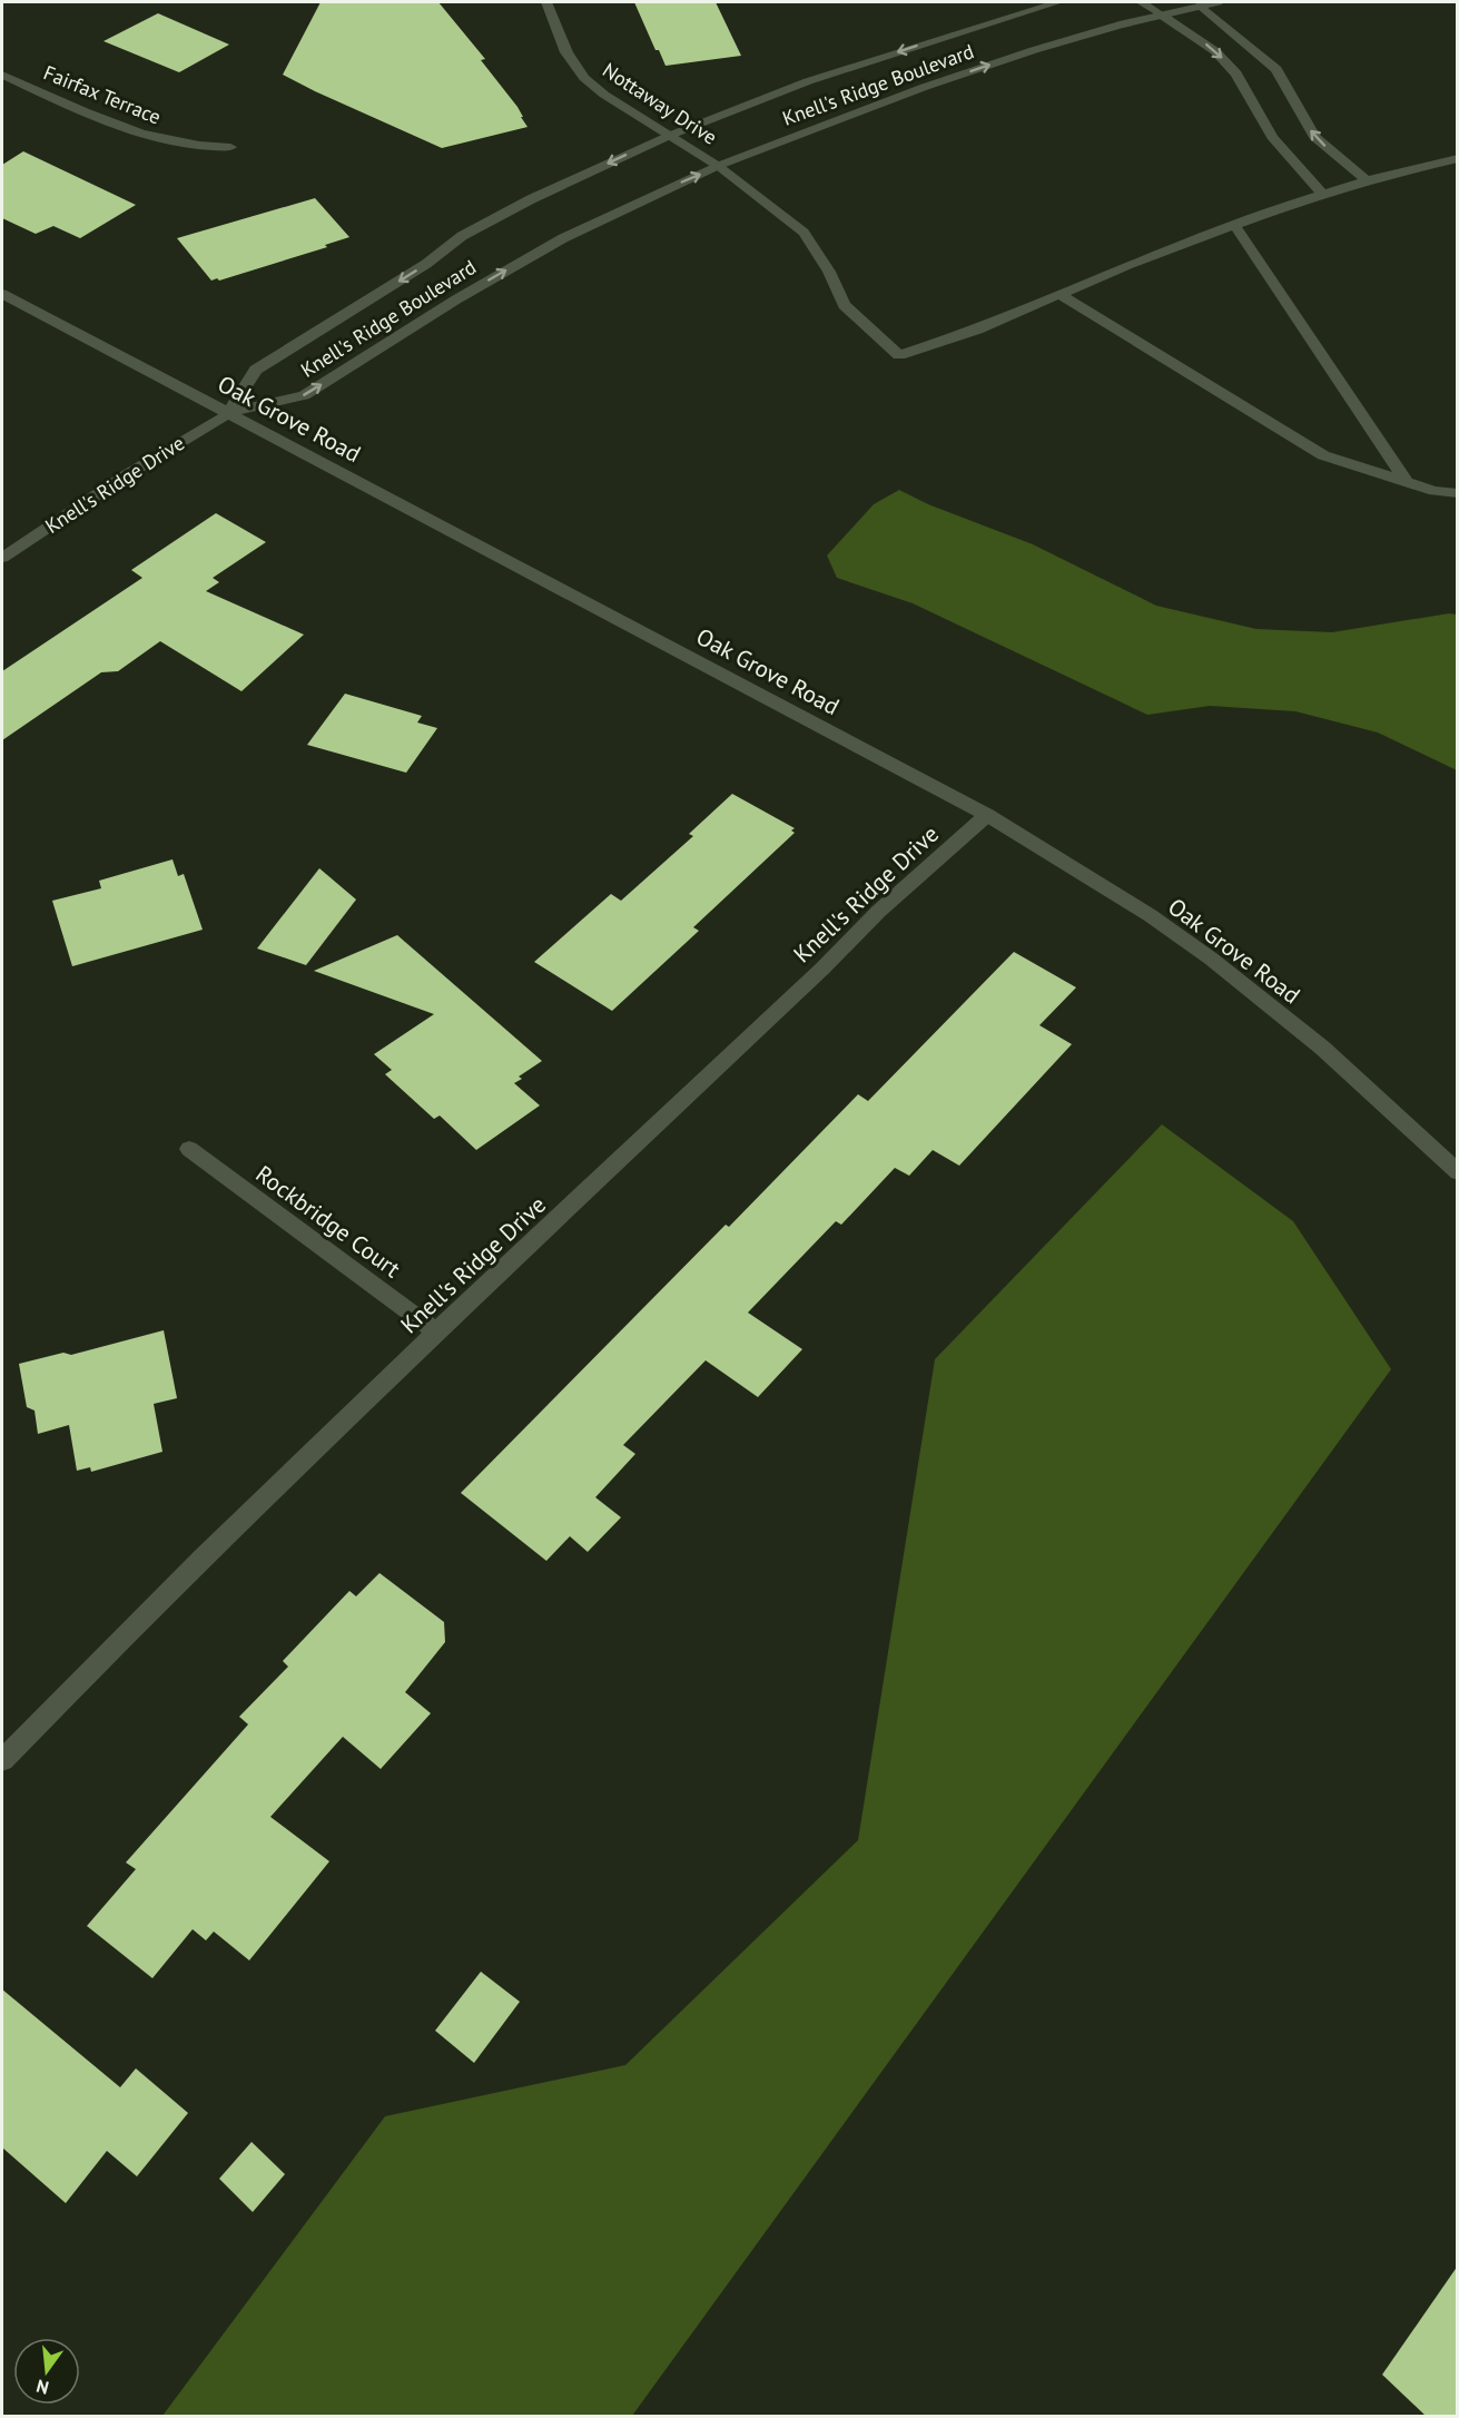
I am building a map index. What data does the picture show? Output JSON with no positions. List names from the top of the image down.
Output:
{
  "streets": {
    "street": [
      "Knell's Ridge Boulevard",
      "Fairfax Terrace",
      "Nottaway Drive",
      "Oak Grove Road",
      "Knell's Ridge Drive",
      "Rockbridge Court"
    ]
  },
  "crossings": [
    ["Knell's Ridge Boulevard", "Nottaway Drive"],
    ["Knell's Ridge Boulevard", "Oak Grove Road"],
    ["Knell's Ridge Boulevard", "Knell's Ridge Drive"],
    ["Oak Grove Road", "Knell's Ridge Drive"],
    ["Knell's Ridge Drive", "Rockbridge Court"]
  ],
  "north": "bottom"
}
